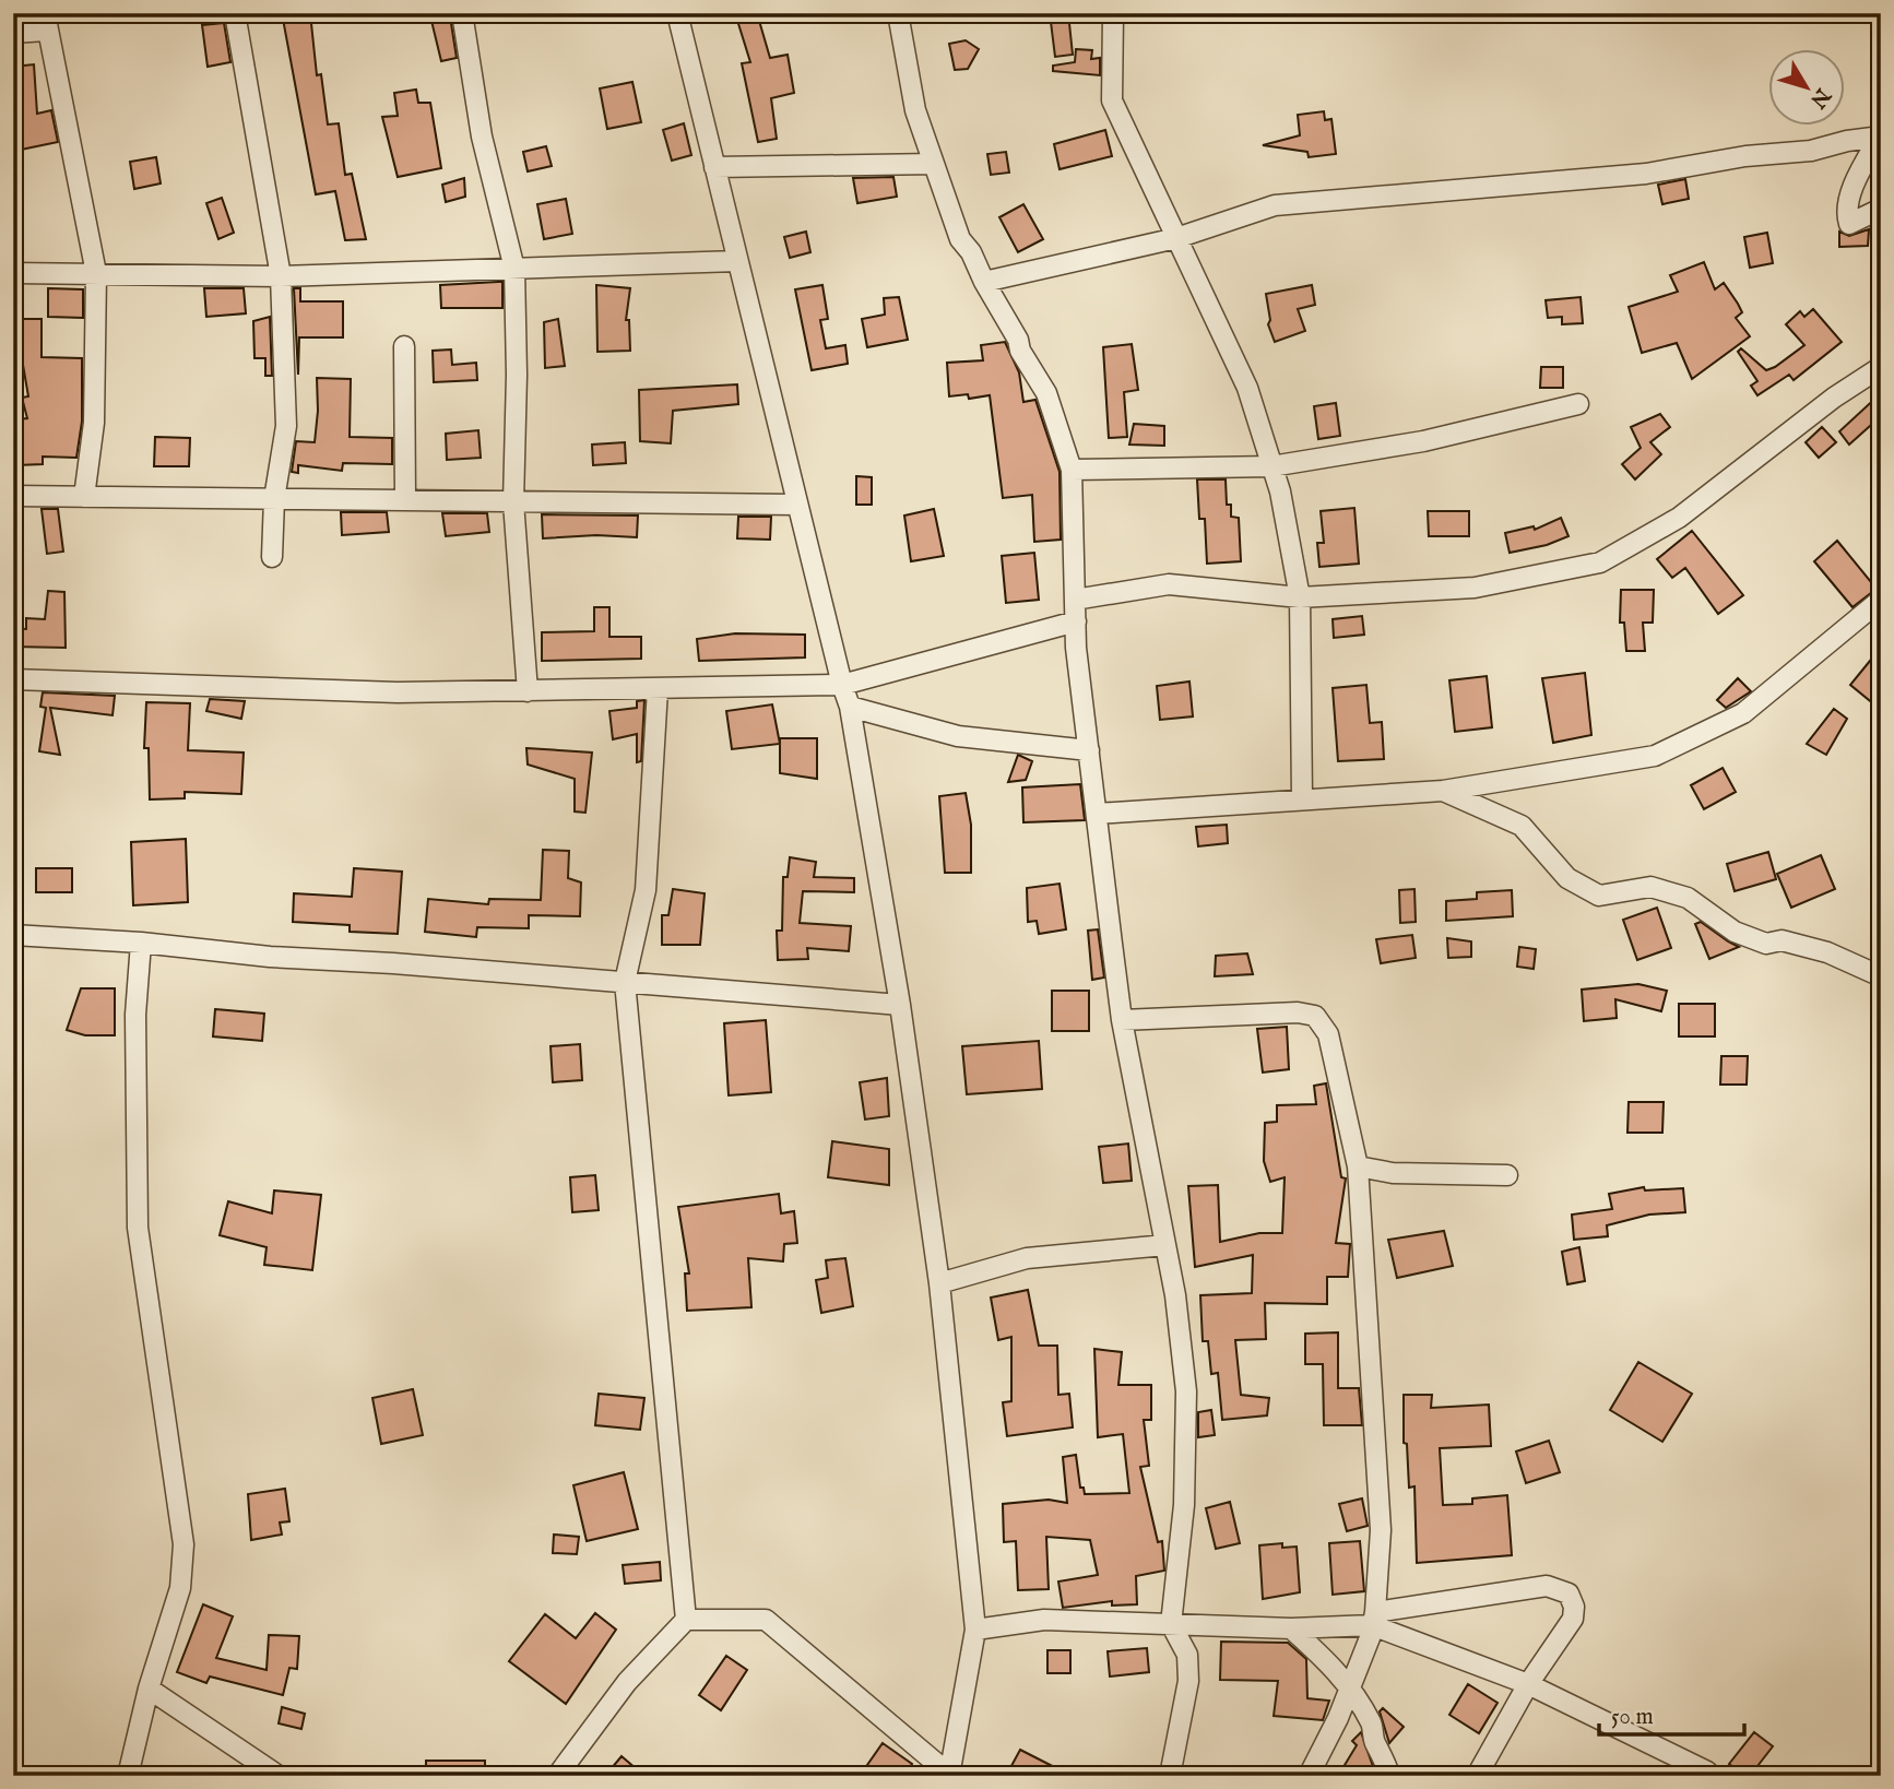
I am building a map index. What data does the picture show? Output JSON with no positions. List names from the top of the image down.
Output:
{
  "scale_bar": "50 m",
  "north": "bottom right"
}
